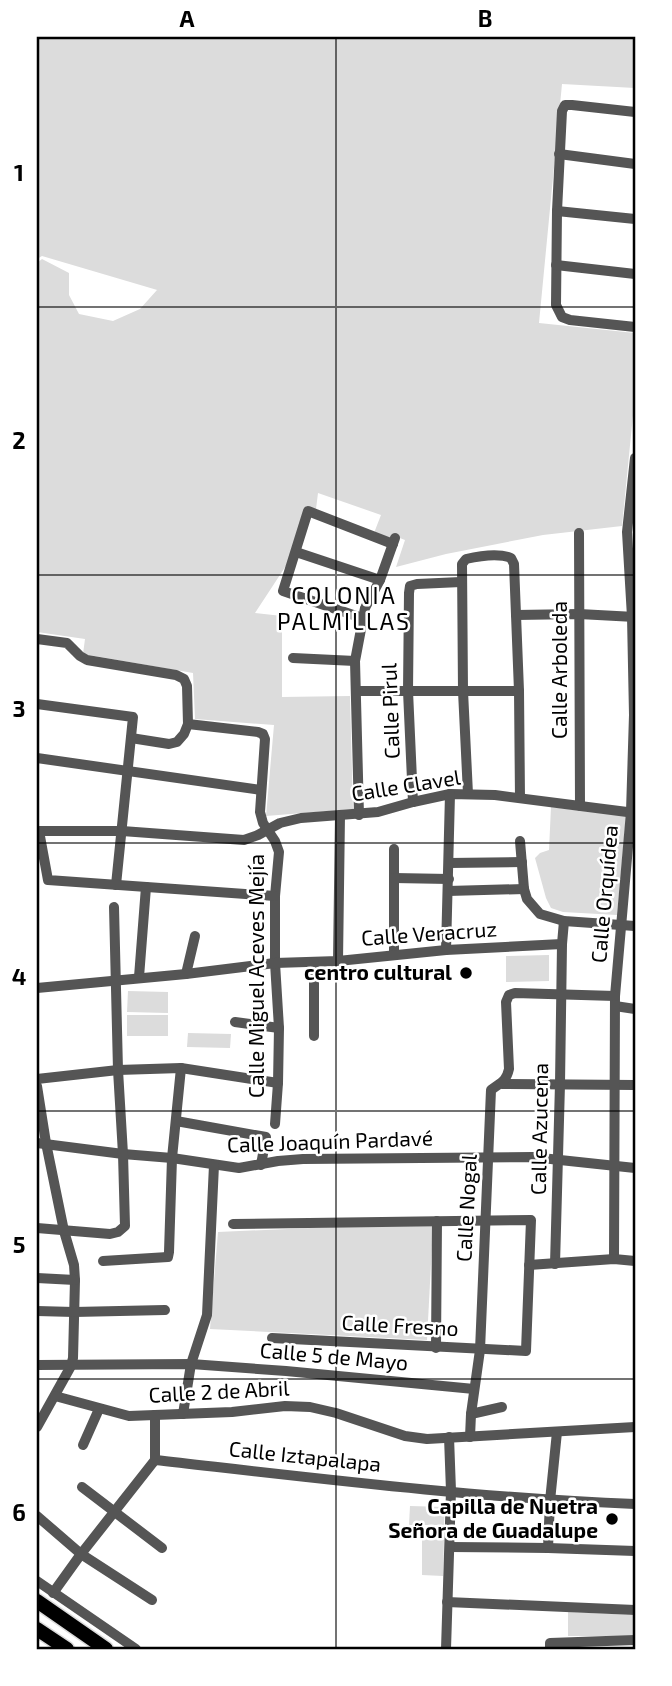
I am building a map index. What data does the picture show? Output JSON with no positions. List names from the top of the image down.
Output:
{
  "streets": {
    "street": [
      "Calle Arboleda",
      "Calle Pirul",
      "Calle Clavel",
      "Calle Orquídea",
      "Calle Veracruz",
      "Calle Miguel Aceves Mejía",
      "Calle Azucena",
      "Calle Joaquín Pardavé",
      "Calle Nogal",
      "Calle Fresno",
      "Calle 5 de Mayo",
      "Calle 2 de Abril",
      "Calle Iztapalapa"
    ]
  },
  "crossings": [
    ["Calle Arboleda", "Calle Clavel"],
    ["Calle Pirul", "Calle Clavel"],
    ["Calle Clavel", "Calle Orquídea"],
    ["Calle Clavel", "Calle Miguel Aceves Mejía"],
    ["Calle Orquídea", "Calle Joaquín Pardavé"],
    ["Calle Veracruz", "Calle Miguel Aceves Mejía"],
    ["Calle Veracruz", "Calle Azucena"],
    ["Calle Azucena", "Calle Joaquín Pardavé"],
    ["Calle Azucena", "Calle Nogal"],
    ["Calle Joaquín Pardavé", "Calle Nogal"],
    ["Calle Joaquín Pardavé", "Calle 5 de Mayo"],
    ["Calle Joaquín Pardavé", "Calle 2 de Abril"],
    ["Calle Nogal", "Calle Fresno"],
    ["Calle Nogal", "Calle 5 de Mayo"],
    ["Calle Nogal", "Calle 2 de Abril"]
  ],
  "districts": ["COLONIA PALMILLAS"],
  "places": ["centro cultural", "Capilla de Nuetra Señora de Guadalupe"],
  "grid": {
    "columns": ["A", "B"],
    "rows": [
      "1",
      "2",
      "3",
      "4",
      "5",
      "6"
    ]
  }
}
